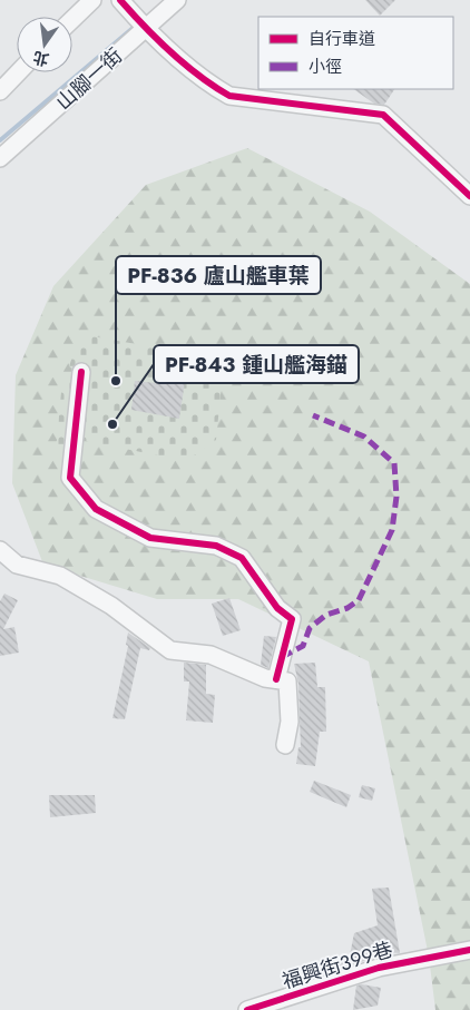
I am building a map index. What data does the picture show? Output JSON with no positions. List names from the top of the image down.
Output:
{
  "streets": {
    "street": ["山腳一街", "福興街399巷"]
  },
  "places": ["PF-836 廬山艦車葉", "PF-843 鍾山艦海錨"],
  "legend": ["自行車道", "小徑"],
  "north": "bottom"
}
